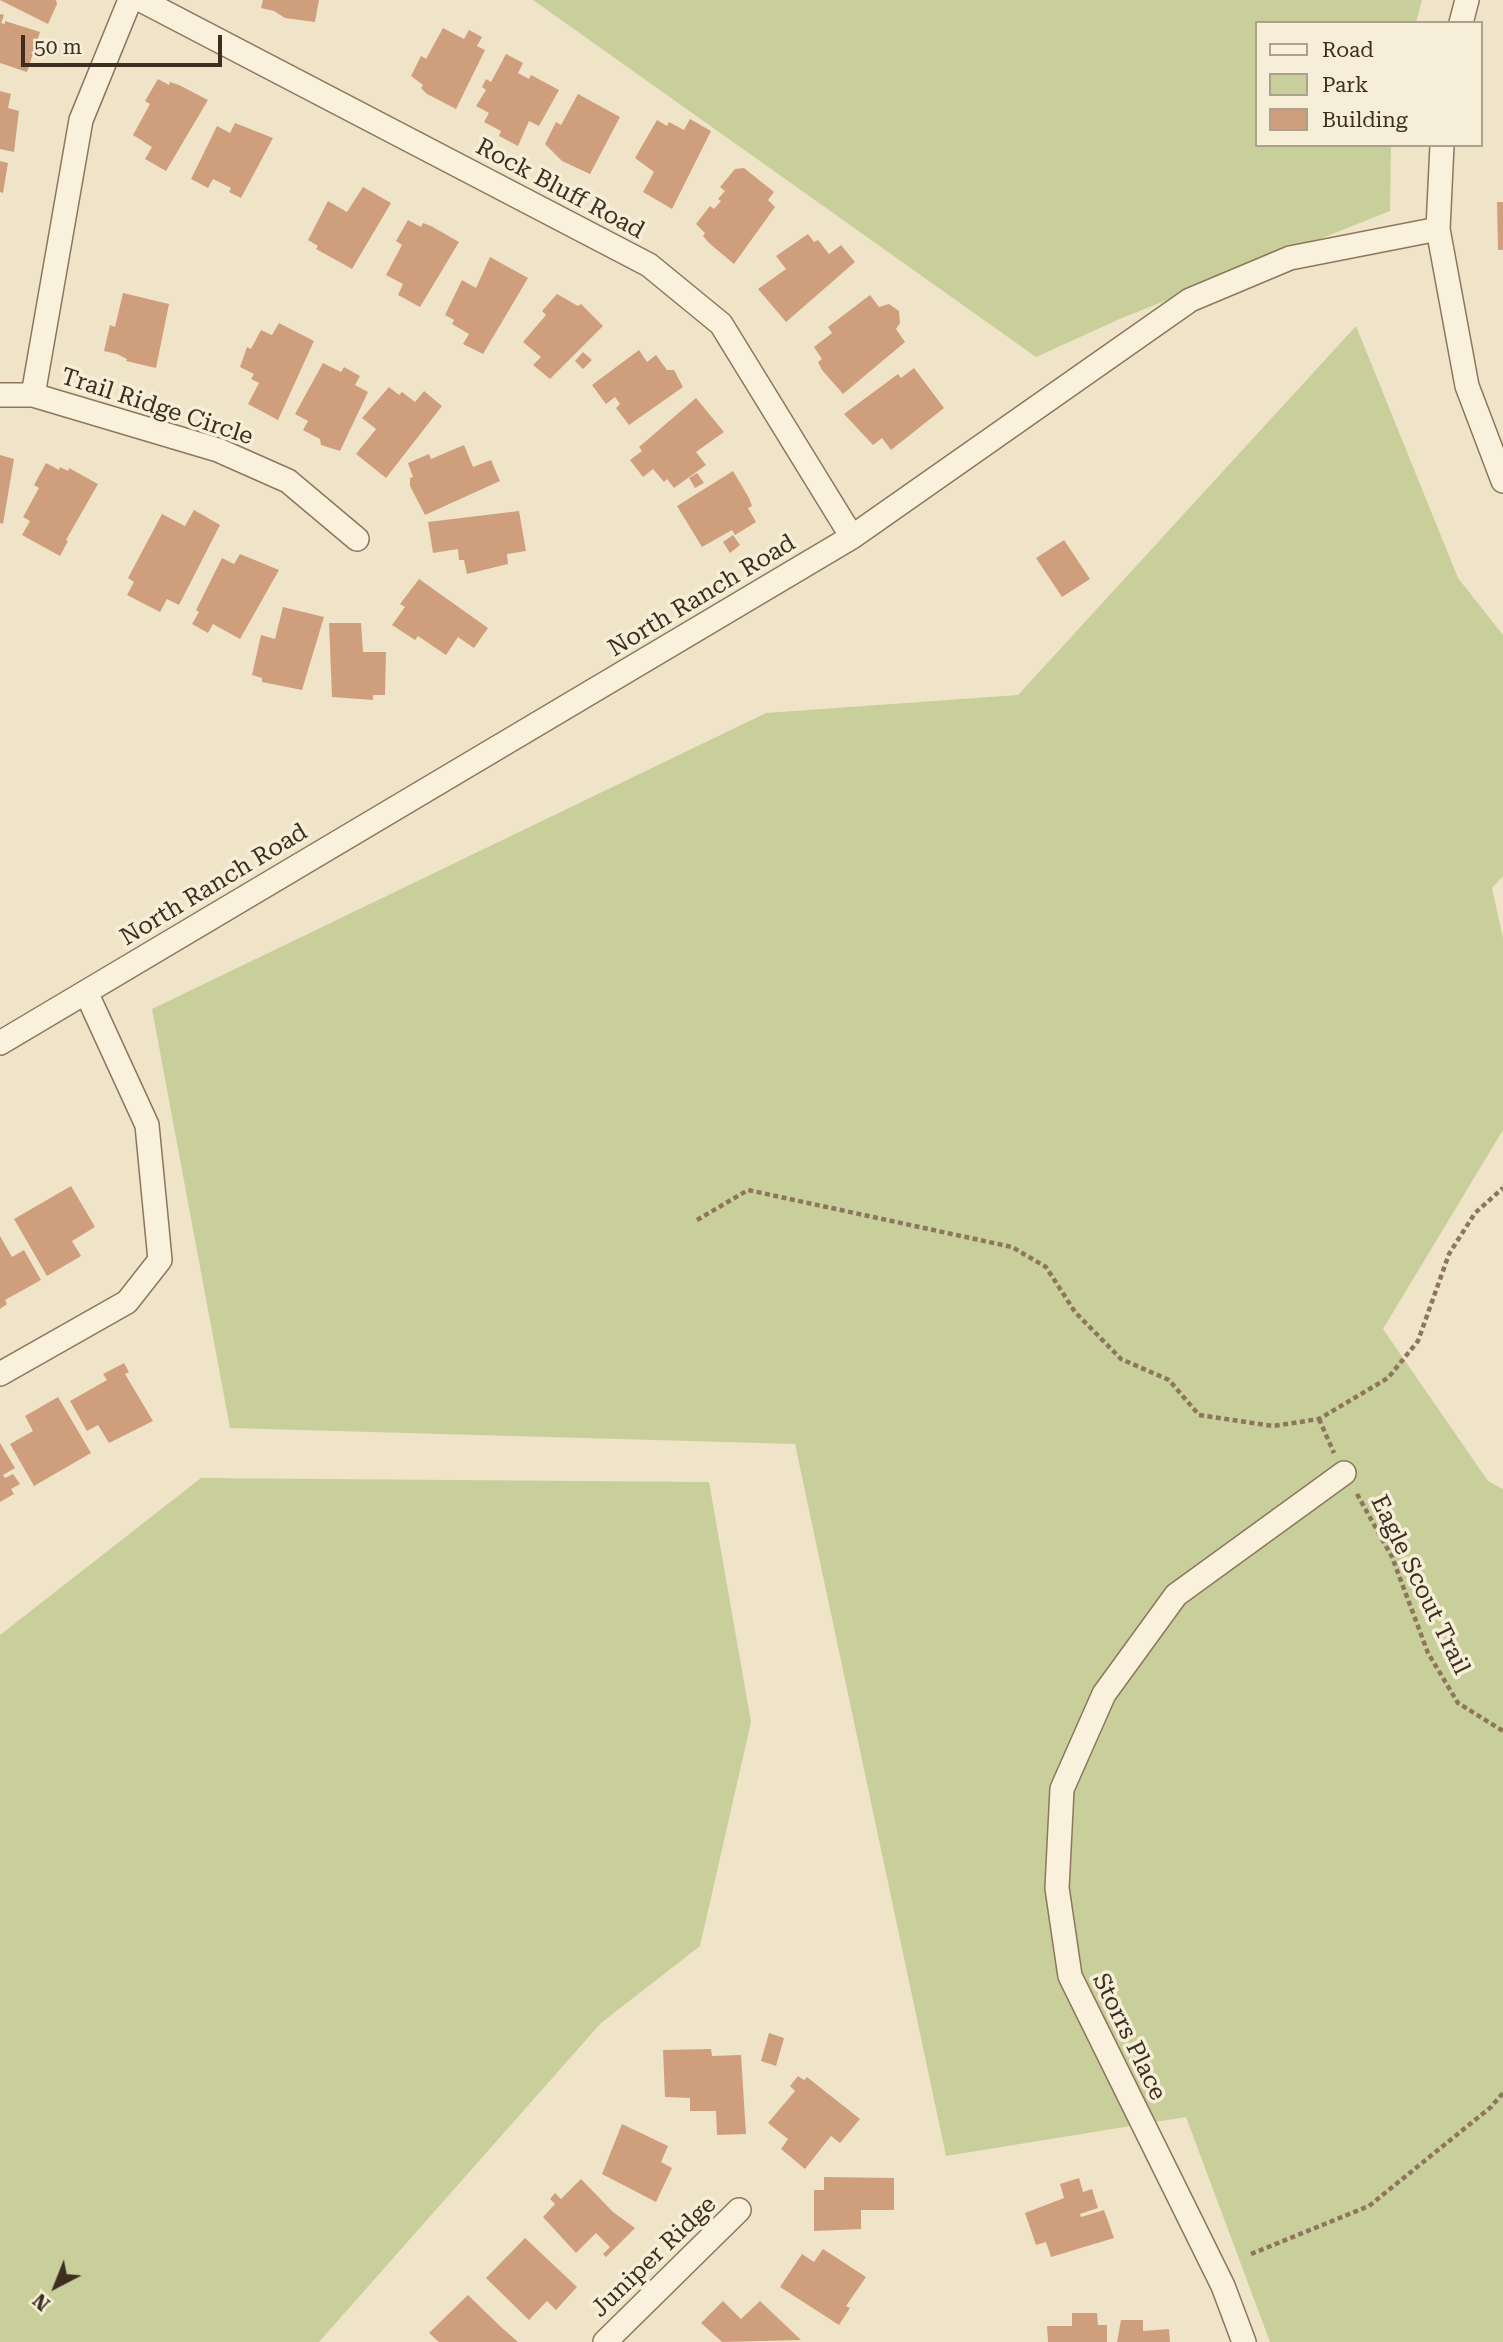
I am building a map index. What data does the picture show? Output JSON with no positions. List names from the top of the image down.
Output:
{
  "streets": {
    "street": [
      "Rock Bluff Road",
      "Trail Ridge Circle",
      "North Ranch Road",
      "Storrs Place",
      "Juniper Ridge"
    ],
    "path": ["Eagle Scout Trail"]
  },
  "crossings": [
    ["Rock Bluff Road", "North Ranch Road"],
    ["Eagle Scout Trail", "Storrs Place"]
  ],
  "legend": ["Road", "Park", "Building"],
  "scale_bar": "50 m",
  "north": "bottom left"
}
